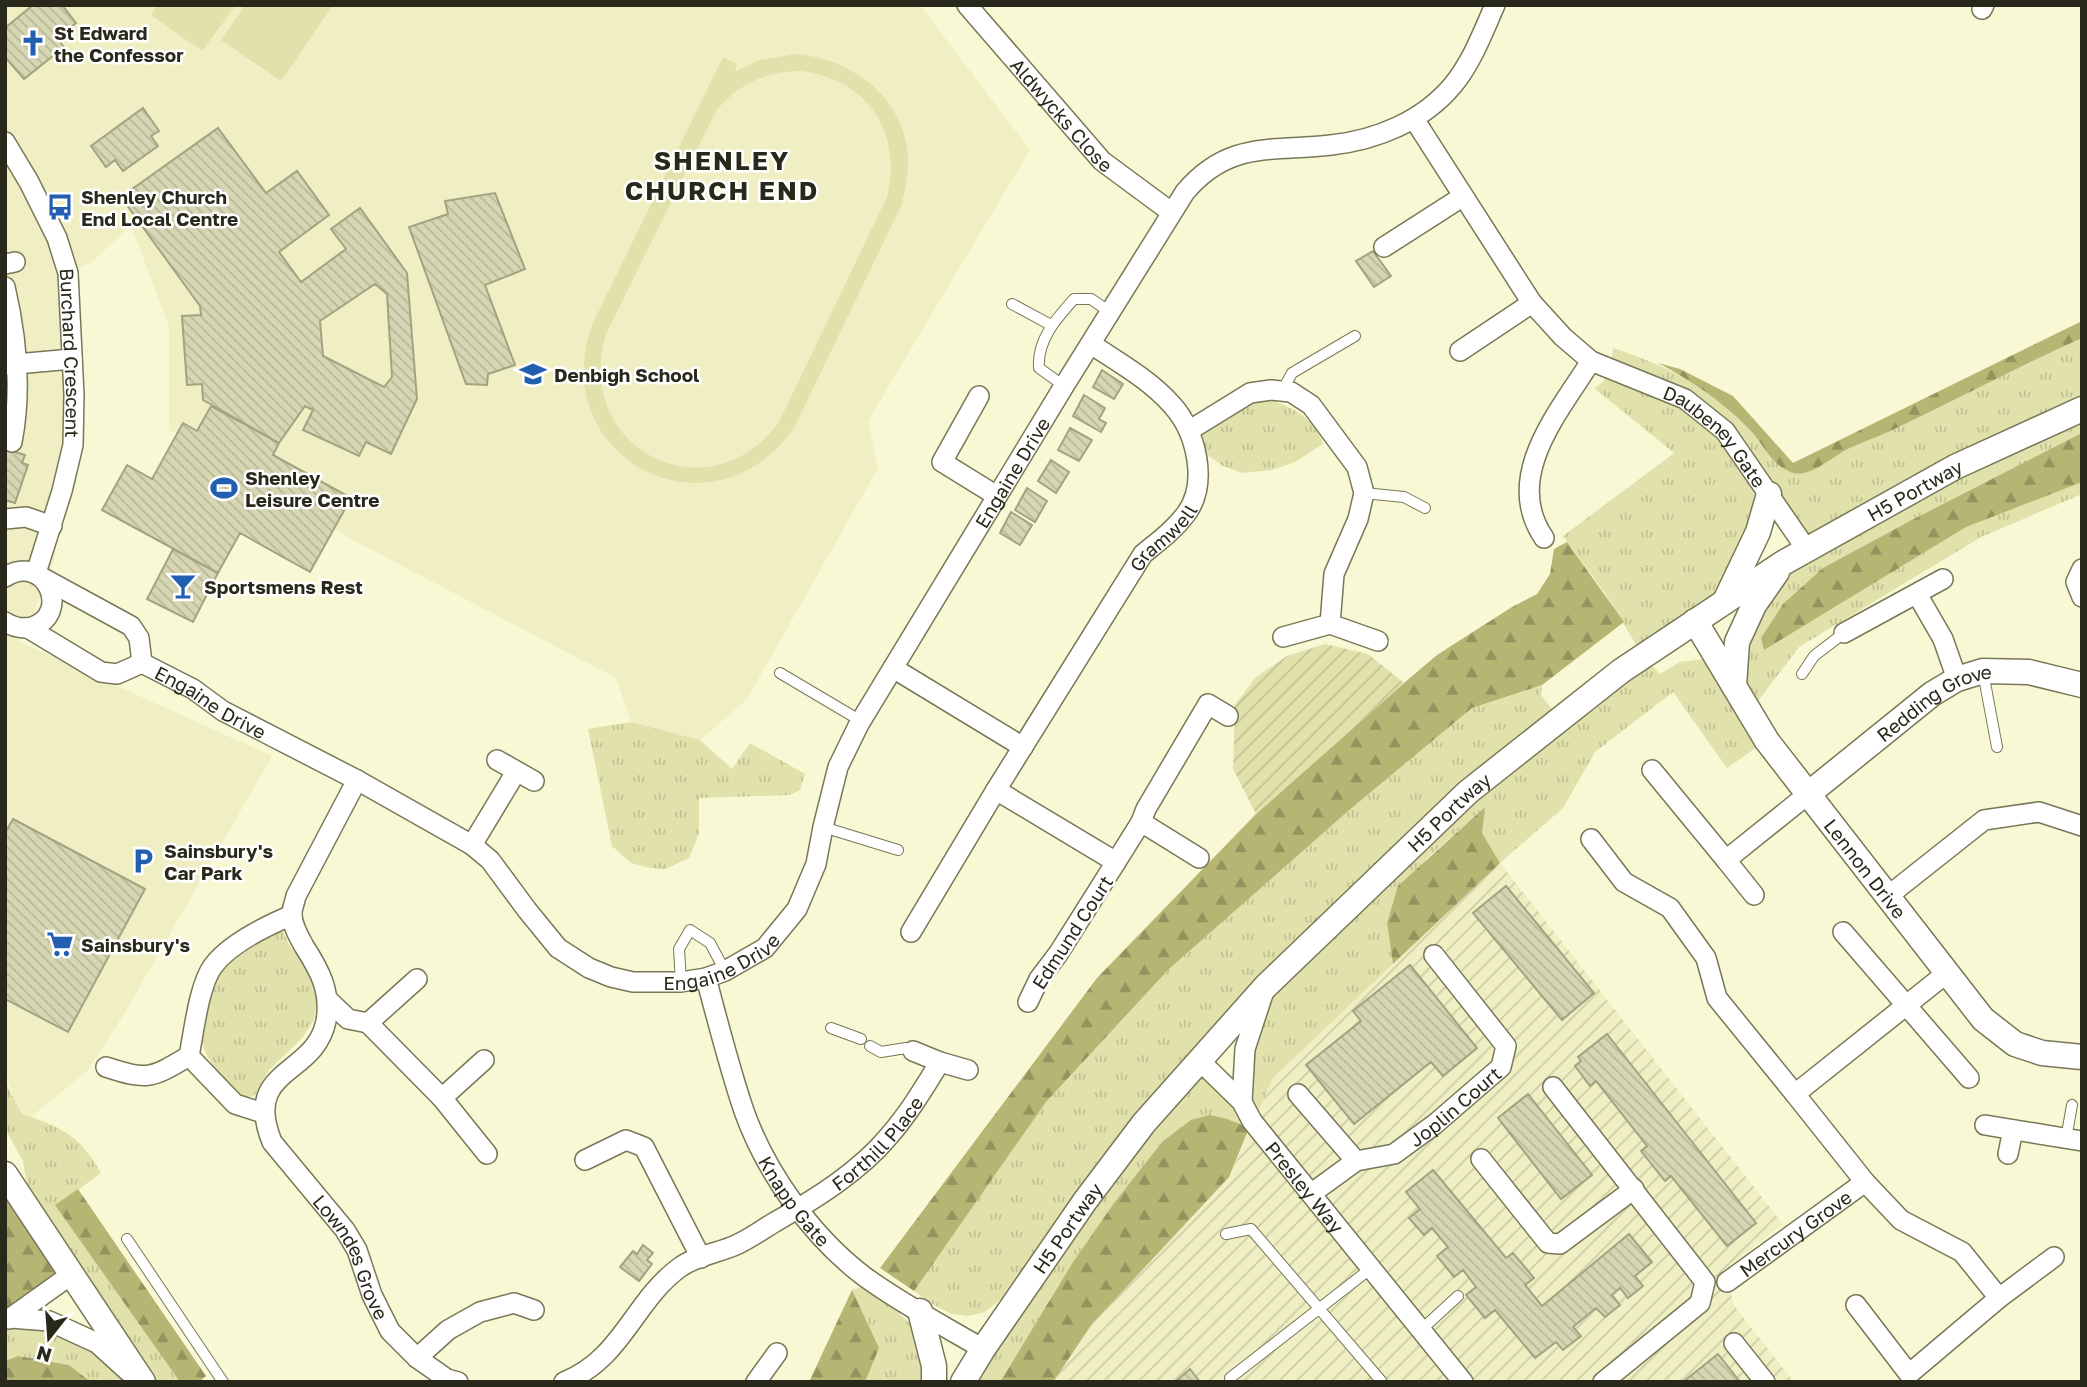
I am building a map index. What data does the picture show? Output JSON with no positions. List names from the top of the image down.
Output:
{
  "streets": {
    "street": [
      "Aldwycks Close",
      "Burchard Crescent",
      "Daubeney Gate",
      "Engaine Drive",
      "H5 Portway",
      "Gramwell",
      "Redding Grove",
      "Lennon Drive",
      "Edmund Court",
      "Joplin Court",
      "Forthill Place",
      "Presley Way",
      "Knapp Gate",
      "Mercury Grove",
      "Lowndes Grove"
    ]
  },
  "crossings": [
    ["Aldwycks Close", "Engaine Drive"],
    ["Burchard Crescent", "Engaine Drive"],
    ["Daubeney Gate", "Engaine Drive"],
    ["Daubeney Gate", "H5 Portway"],
    ["Engaine Drive", "Gramwell"],
    ["Engaine Drive", "Knapp Gate"],
    ["H5 Portway", "Lennon Drive"],
    ["H5 Portway", "Presley Way"],
    ["H5 Portway", "Knapp Gate"],
    ["Gramwell", "Edmund Court"],
    ["Redding Grove", "Lennon Drive"],
    ["Joplin Court", "Presley Way"],
    ["Forthill Place", "Knapp Gate"]
  ],
  "districts": ["SHENLEY CHURCH END"],
  "places": {
    "church": ["St Edward the Confessor"],
    "bus stop": ["Shenley Church End Local Centre"],
    "school or university": ["Denbigh School"],
    "sports": ["Shenley Leisure Centre"],
    "bar": ["Sportsmens Rest"],
    "parking": ["Sainsbury's Car Park"],
    "supermarket": ["Sainsbury's"]
  },
  "north": "bottom"
}
